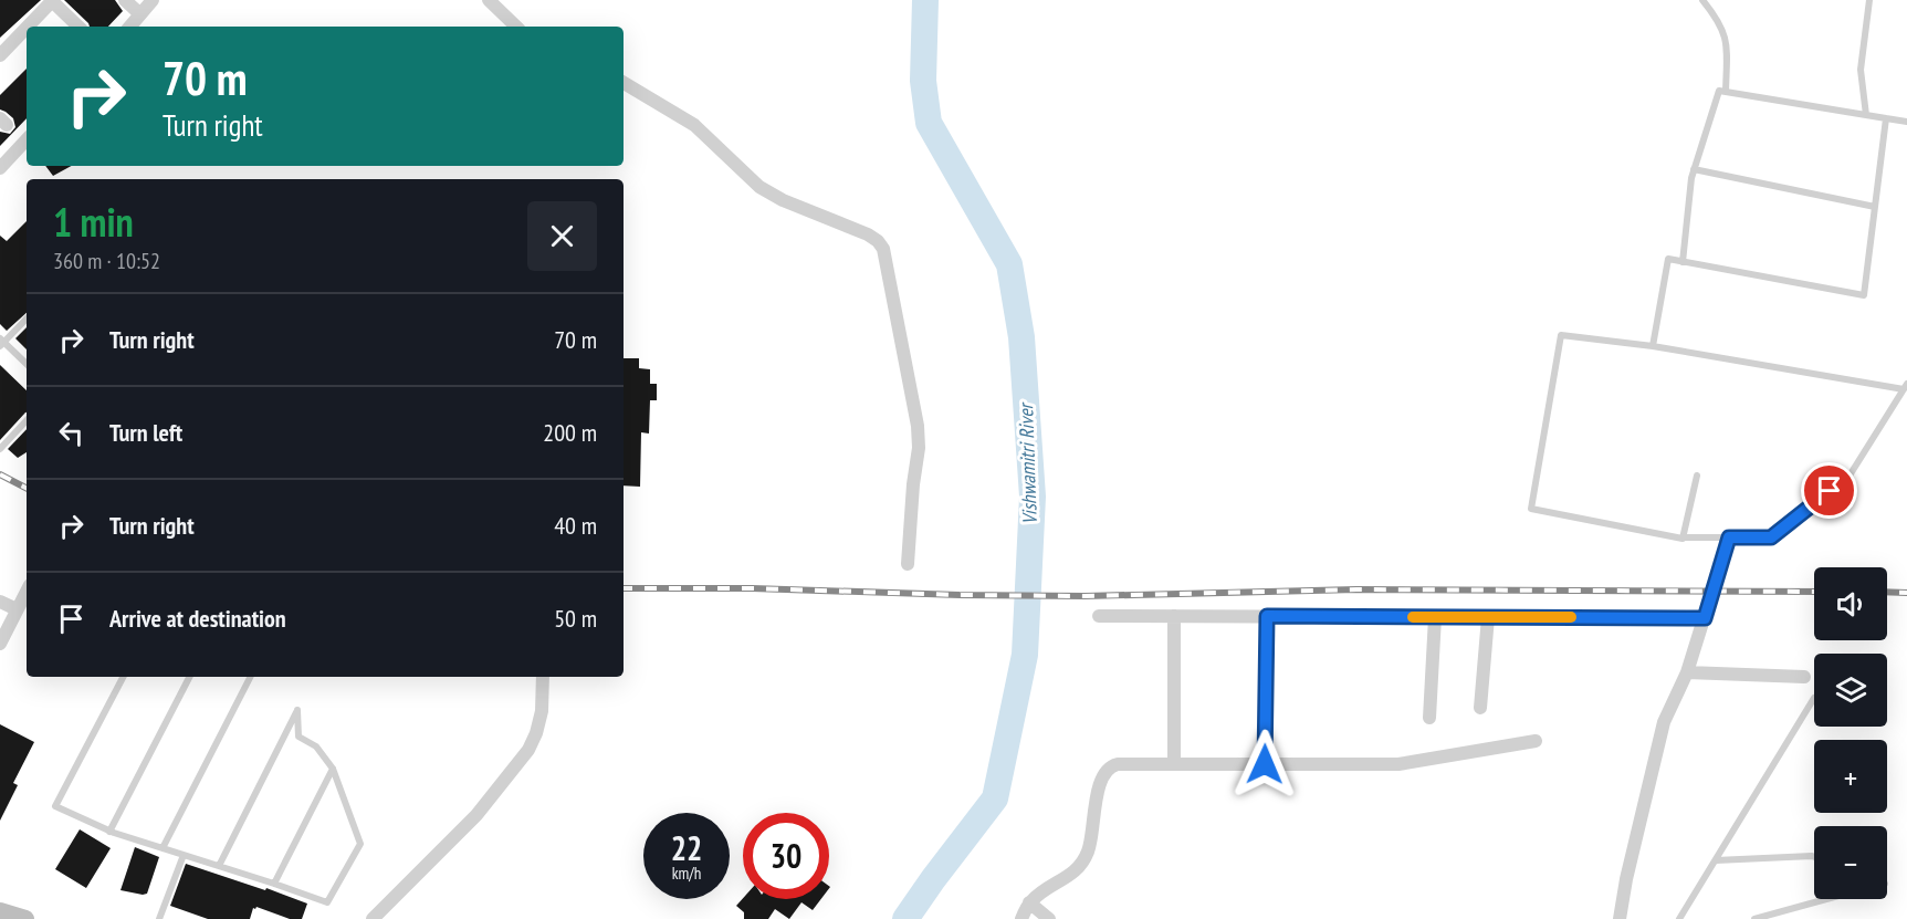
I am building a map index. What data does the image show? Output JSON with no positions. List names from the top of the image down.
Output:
{
  "water": ["Vishwamitri River"],
  "page": {
    "turn": ["70 m", "Turn right"],
    "heading": ["1 min", "360 m · 10:52"],
    "list": [
      {
        "name": "Turn right",
        "value": "70 m"
      },
      {
        "name": "Turn left",
        "value": "200 m"
      },
      {
        "name": "Turn right",
        "value": "40 m"
      },
      {
        "name": "Arrive at destination",
        "value": "50 m"
      }
    ],
    "map_buttons": ["+", "−"],
    "speed": "22 km/h",
    "limit": "30"
  }
}
